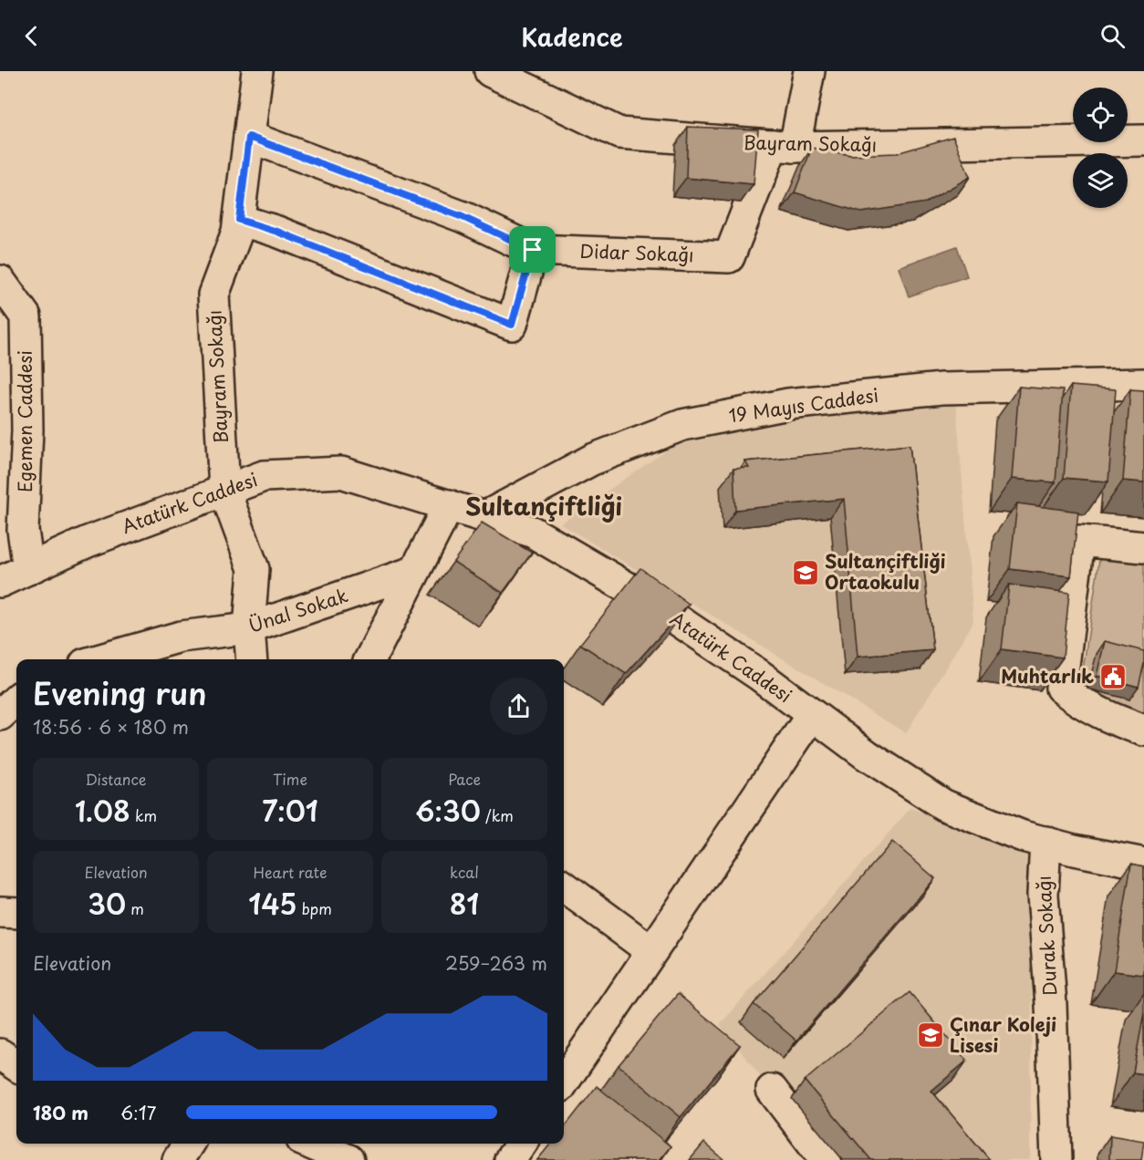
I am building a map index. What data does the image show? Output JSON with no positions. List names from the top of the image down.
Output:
{
  "streets": {
    "street": [
      "Bayram Sokağı",
      "Didar Sokağı",
      "19 Mayıs Caddesi",
      "Egemen Caddesi",
      "Atatürk Caddesi",
      "Ünal Sokak",
      "Durak Sokağı"
    ]
  },
  "crossings": [
    ["Bayram Sokağı", "Didar Sokağı"],
    ["Bayram Sokağı", "Atatürk Caddesi"],
    ["Bayram Sokağı", "Ünal Sokak"],
    ["19 Mayıs Caddesi", "Atatürk Caddesi"],
    ["Egemen Caddesi", "Atatürk Caddesi"],
    ["Atatürk Caddesi", "Durak Sokağı"]
  ],
  "districts": ["Sultançiftliği"],
  "places": {
    "school or university": ["Sultançiftliği Ortaokulu", "Çınar Koleji Lisesi"],
    "public building": ["Muhtarlık"]
  },
  "page": {
    "header": "Kadence",
    "heading": ["Evening run", "18:56 · 6 × 180 m"],
    "stats": [
      ["Distance", "1.08 km"],
      ["Time", "7:01"],
      ["Pace", "6:30 /km"],
      ["Elevation", "30 m"],
      ["Heart rate", "145 bpm"],
      ["kcal", "81"]
    ],
    "chart": ["Elevation", "259–263 m"],
    "list": [
      {
        "name": "180 m",
        "note": "6:17"
      }
    ]
  }
}
